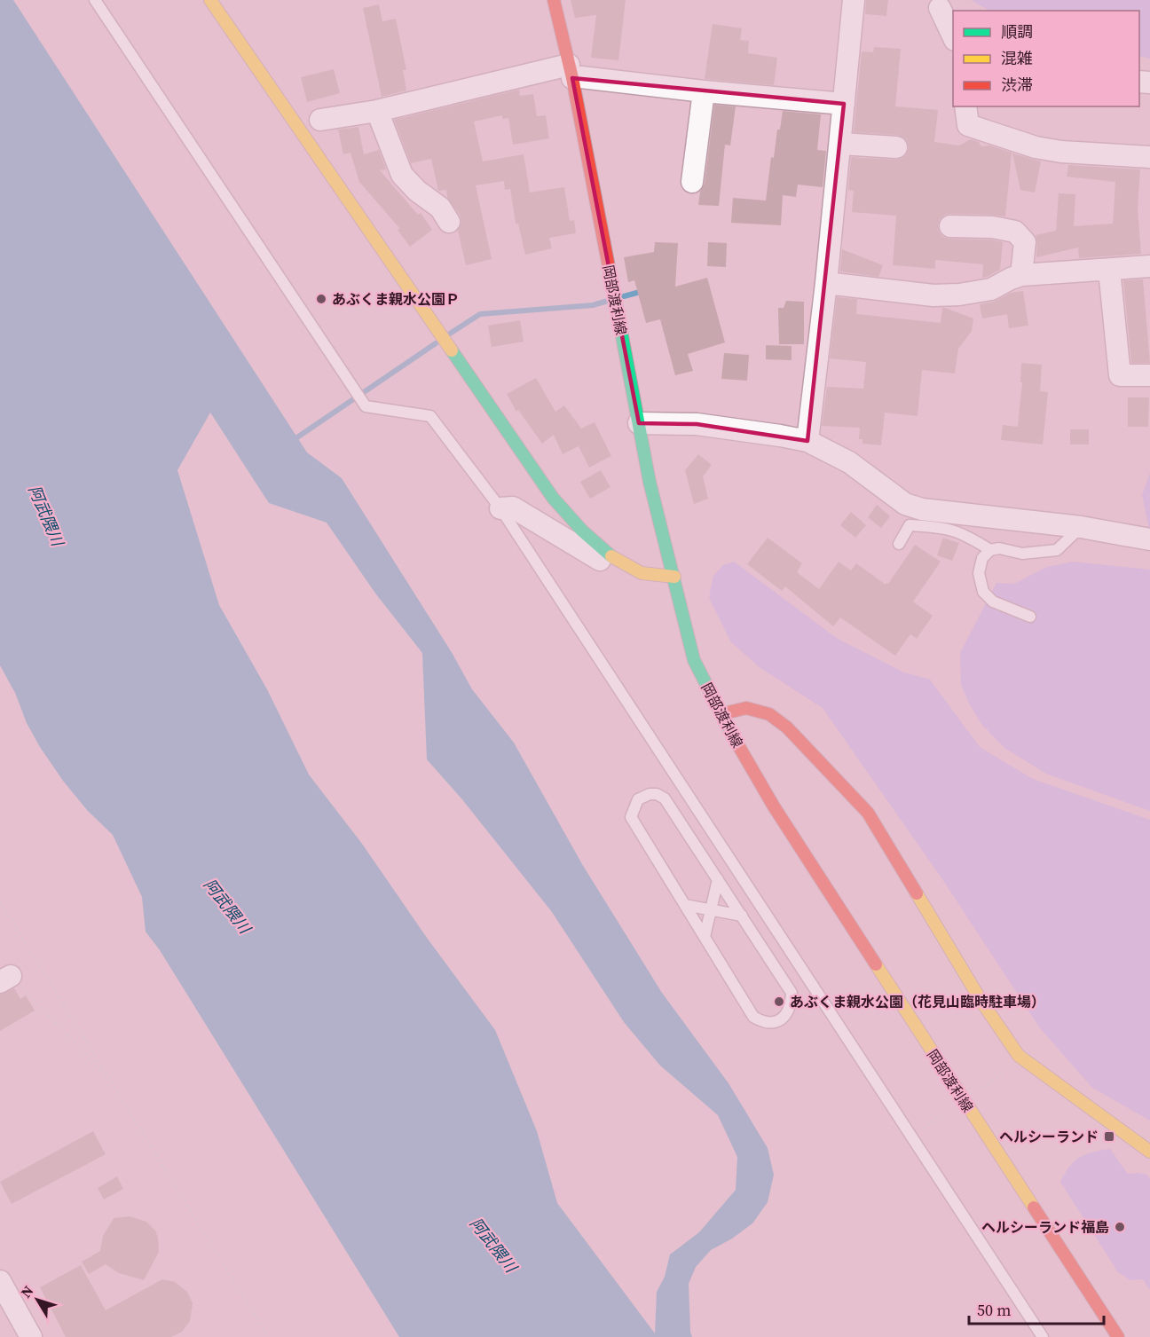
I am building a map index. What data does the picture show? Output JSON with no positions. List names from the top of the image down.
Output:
{
  "streets": {
    "main road": ["岡部渡利線"]
  },
  "water": ["阿武隈川"],
  "places": {
    "other": ["あぶくま親水公園Ｐ", "あぶくま親水公園（花見山臨時駐車場）", "ヘルシーランド福島"],
    "transit": ["ヘルシーランド"]
  },
  "legend": ["順調", "混雑", "渋滞"],
  "scale_bar": "50 m",
  "north": "top left"
}
